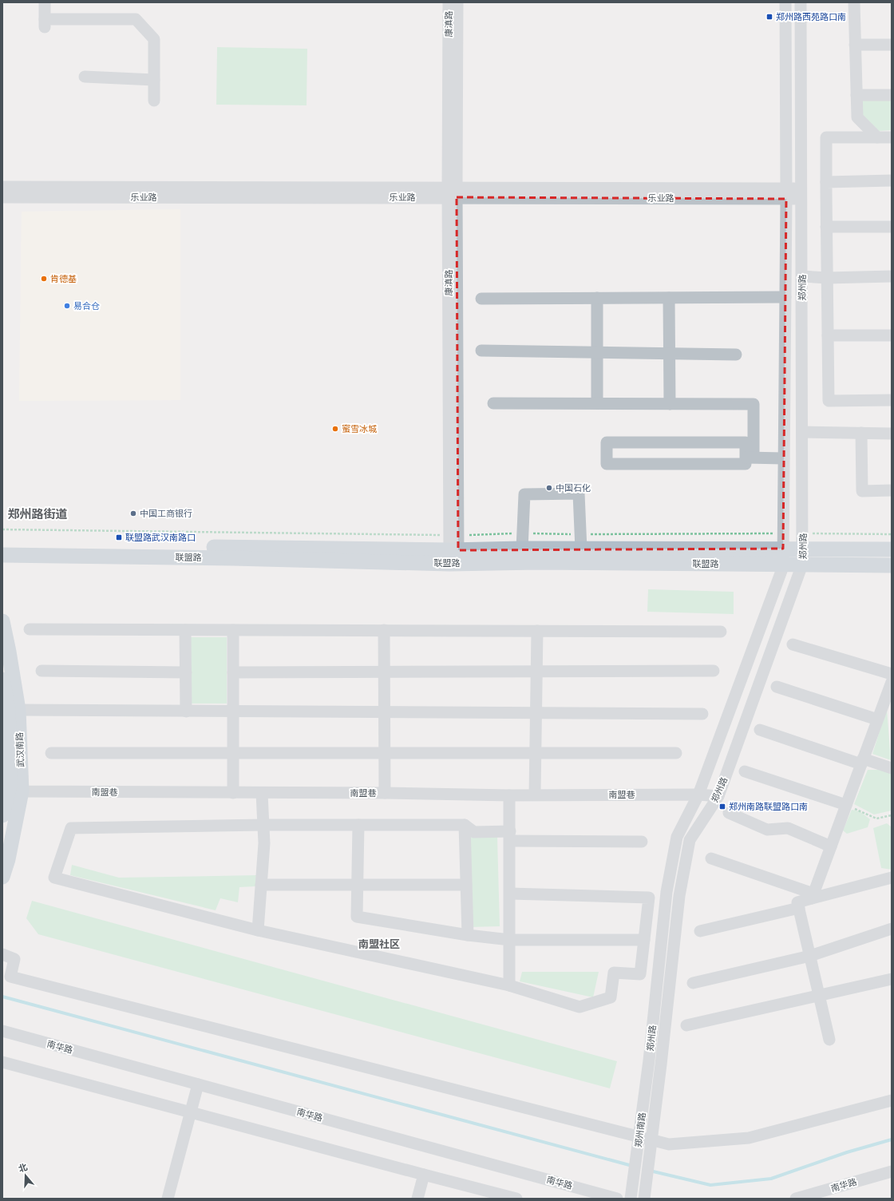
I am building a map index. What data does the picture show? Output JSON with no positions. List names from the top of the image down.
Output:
{
  "streets": {
    "main road": ["联盟路", "武汉南路"],
    "street": [
      "康滇路",
      "乐业路",
      "郑州路",
      "南盟巷",
      "南华路",
      "郑州南路"
    ]
  },
  "crossings": [
    ["康滇路", "乐业路"],
    ["康滇路", "联盟路"],
    ["乐业路", "郑州路"],
    ["郑州路", "联盟路"],
    ["郑州路", "南盟巷"],
    ["郑州路", "郑州南路"],
    ["武汉南路", "南盟巷"]
  ],
  "districts": ["郑州路街道", "南盟社区"],
  "places": {
    "transit": ["郑州路西苑路口南", "联盟路武汉南路口", "郑州南路联盟路口南"],
    "other": [
      "肯德基",
      "易合仓",
      "蜜雪冰城",
      "中国石化",
      "中国工商银行"
    ]
  },
  "north": "top"
}
